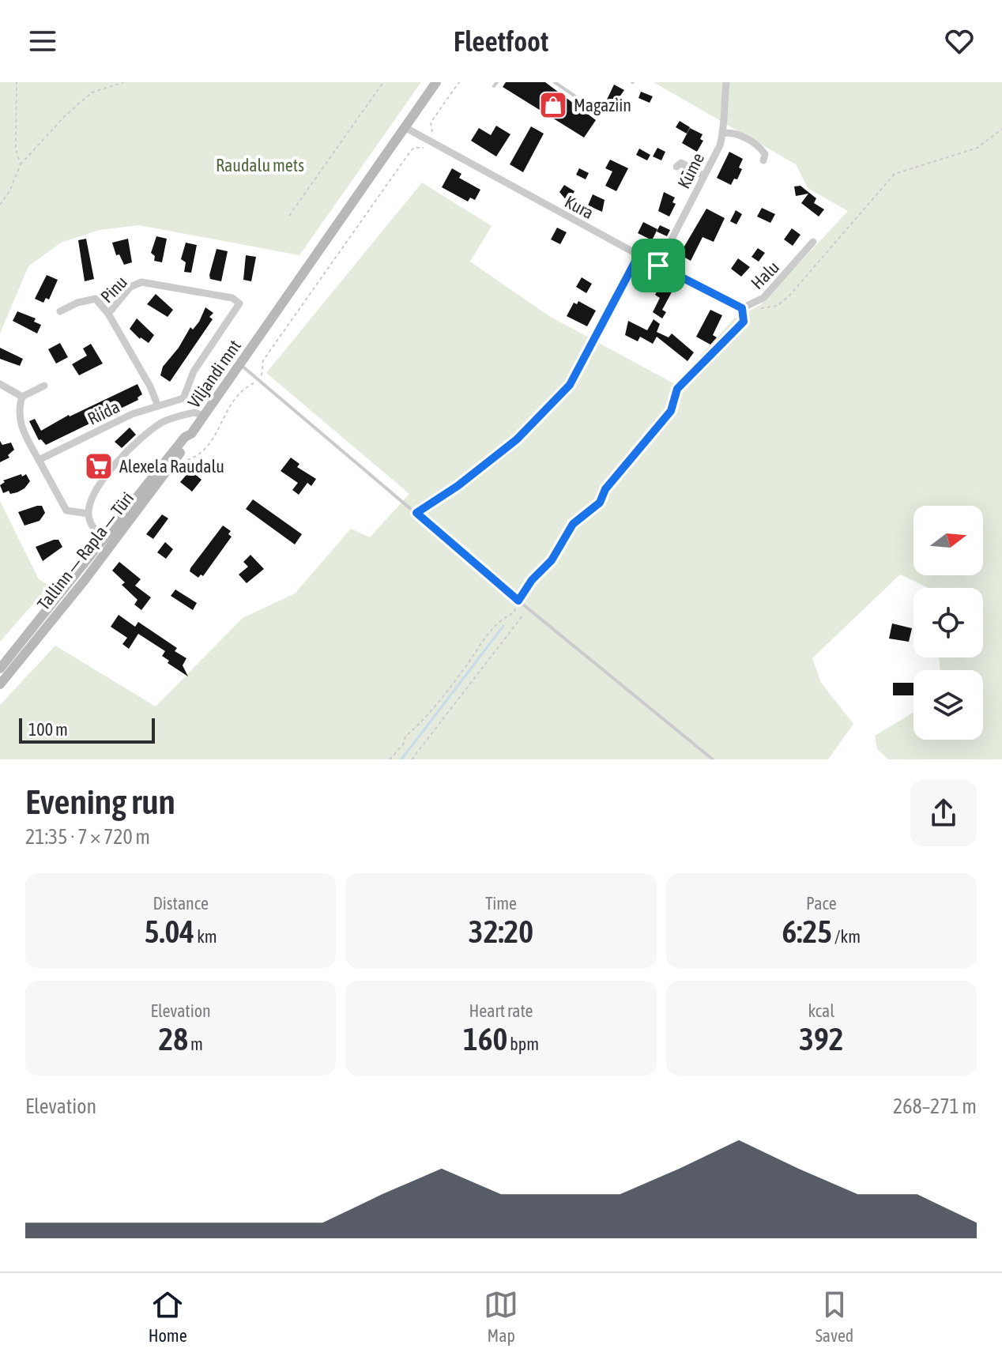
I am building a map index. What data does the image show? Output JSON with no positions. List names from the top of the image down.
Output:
{
  "streets": {
    "main road": ["Viljandi mnt", "Tallinn — Rapla — Türi"],
    "street": [
      "Kume",
      "Kura",
      "Halu",
      "Pinu",
      "Riida"
    ]
  },
  "crossings": [
    ["Kume", "Kura"],
    ["Kura", "Halu"],
    ["Kura", "Viljandi mnt"],
    ["Pinu", "Riida"],
    ["Viljandi mnt", "Tallinn — Rapla — Türi"]
  ],
  "parks": ["Raudalu mets"],
  "places": {
    "shop": ["Magaziin"],
    "supermarket": ["Alexela Raudalu"]
  },
  "scale_bar": "100 m",
  "north": "right",
  "page": {
    "header": "Fleetfoot",
    "scale": "100 m",
    "heading": ["Evening run", "21:35 · 7 × 720 m"],
    "stats": [
      ["Distance", "5.04 km"],
      ["Time", "32:20"],
      ["Pace", "6:25 /km"],
      ["Elevation", "28 m"],
      ["Heart rate", "160 bpm"],
      ["kcal", "392"]
    ],
    "chart": ["Elevation", "268–271 m"],
    "tabs": ["Home", "Map", "Saved"]
  }
}
